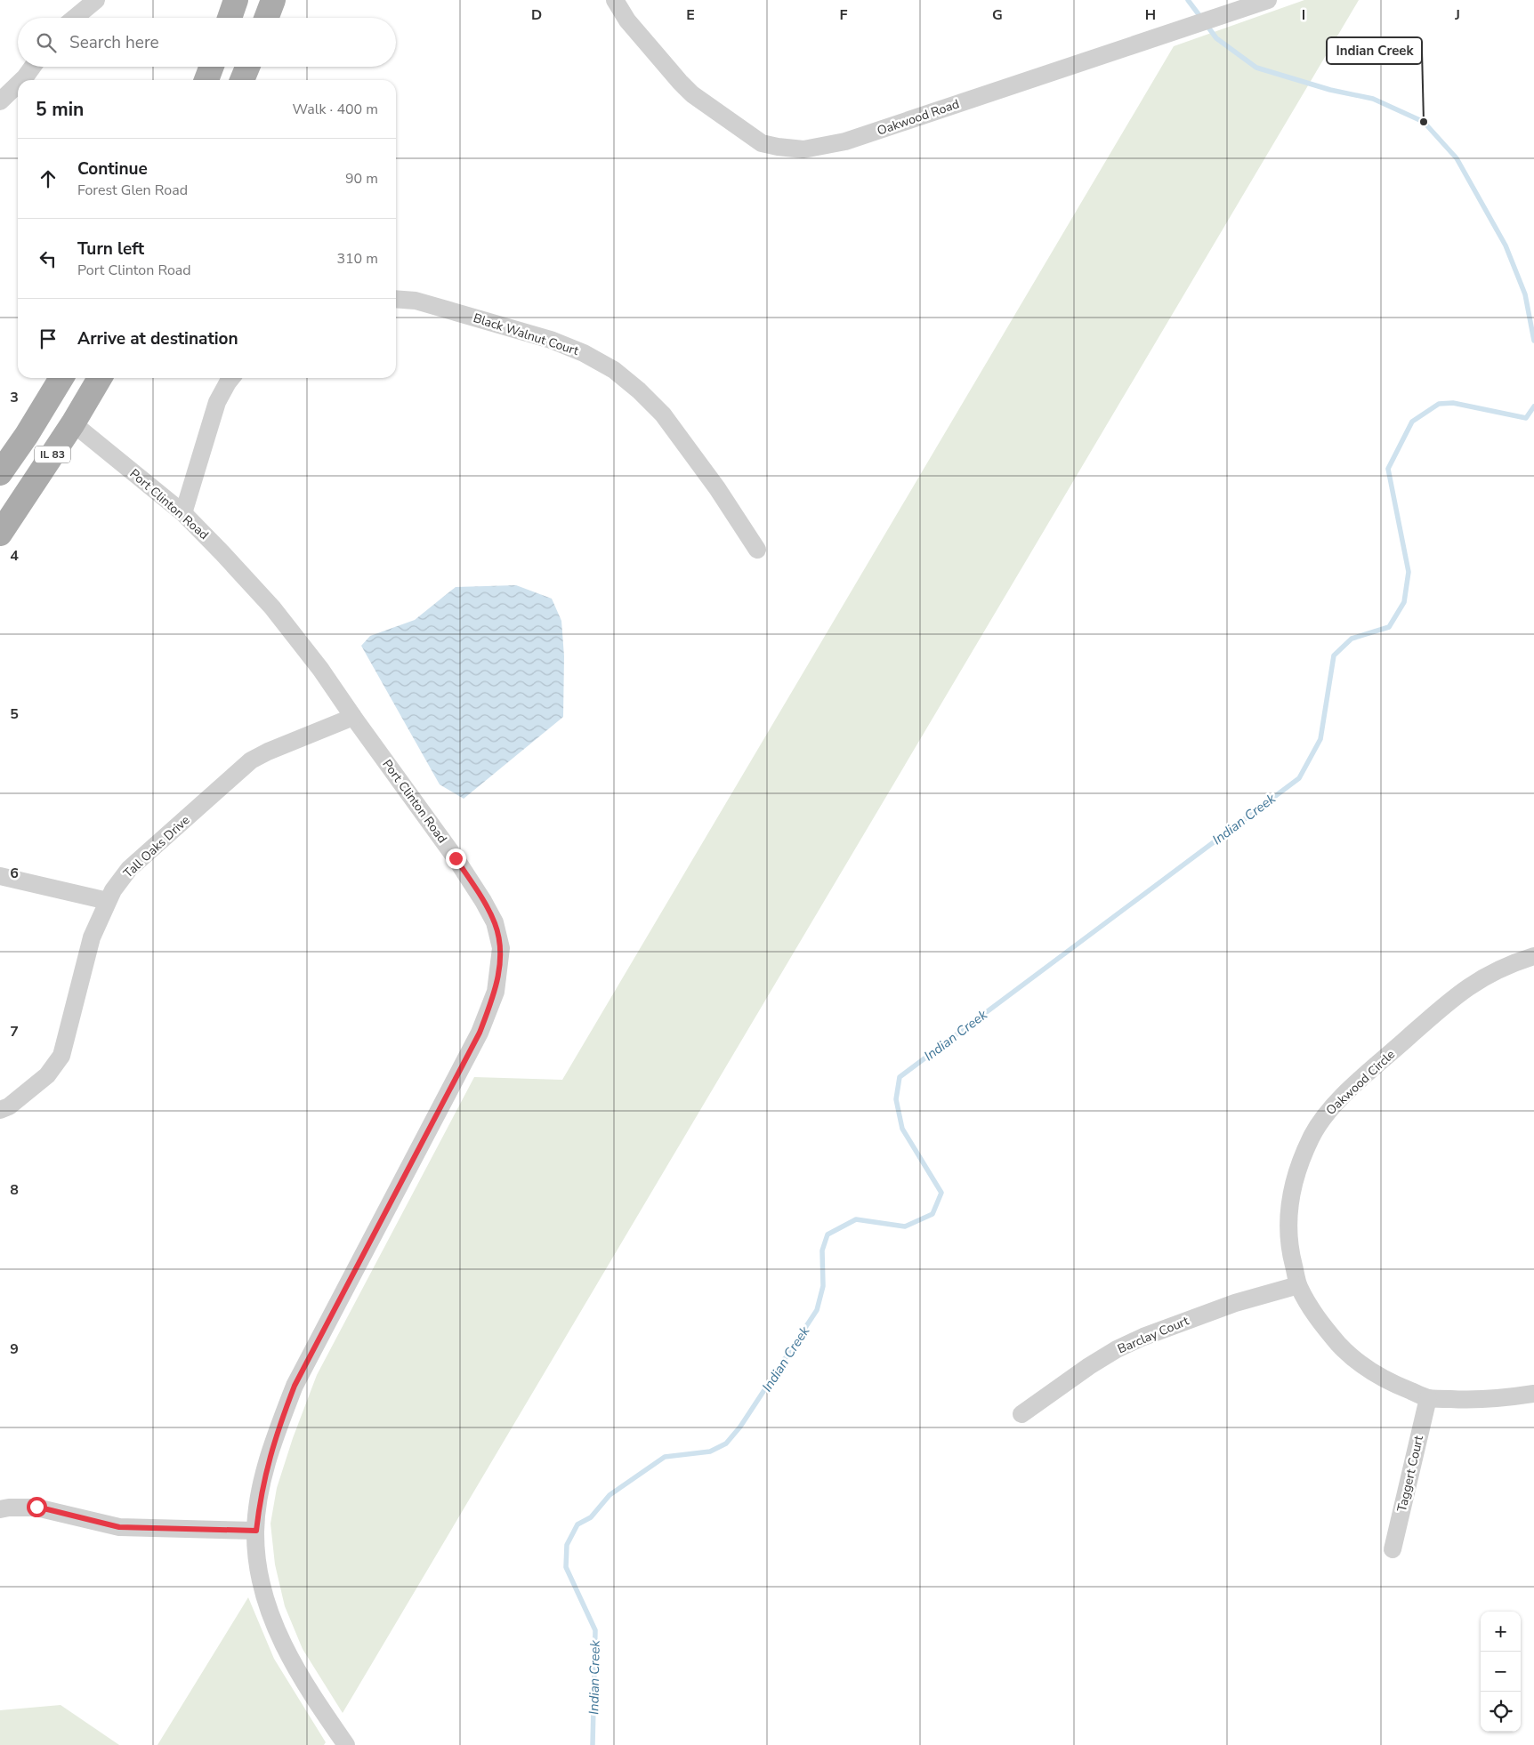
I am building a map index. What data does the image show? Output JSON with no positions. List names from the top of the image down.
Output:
{
  "streets": {
    "main road": ["IL 83"],
    "street": [
      "Oakwood Road",
      "Black Walnut Court",
      "Port Clinton Road",
      "Tall Oaks Drive",
      "Oakwood Circle",
      "Barclay Court",
      "Taggert Court"
    ]
  },
  "crossings": [
    ["IL 83", "Port Clinton Road"],
    ["Port Clinton Road", "Tall Oaks Drive"],
    ["Oakwood Circle", "Barclay Court"],
    ["Oakwood Circle", "Taggert Court"]
  ],
  "water": ["Indian Creek"],
  "places": ["Indian Creek"],
  "page": {
    "search": "Search here",
    "heading": ["5 min", "Walk · 400 m"],
    "list": [
      ["Continue", "Forest Glen Road", "90 m"],
      ["Turn left", "Port Clinton Road", "310 m"],
      "Arrive at destination"
    ],
    "map_buttons": ["+", "−"]
  },
  "grid": {
    "columns": [
      "D",
      "E",
      "F",
      "G",
      "H",
      "I",
      "J"
    ],
    "rows": [
      "3",
      "4",
      "5",
      "6",
      "7",
      "8",
      "9"
    ]
  }
}
